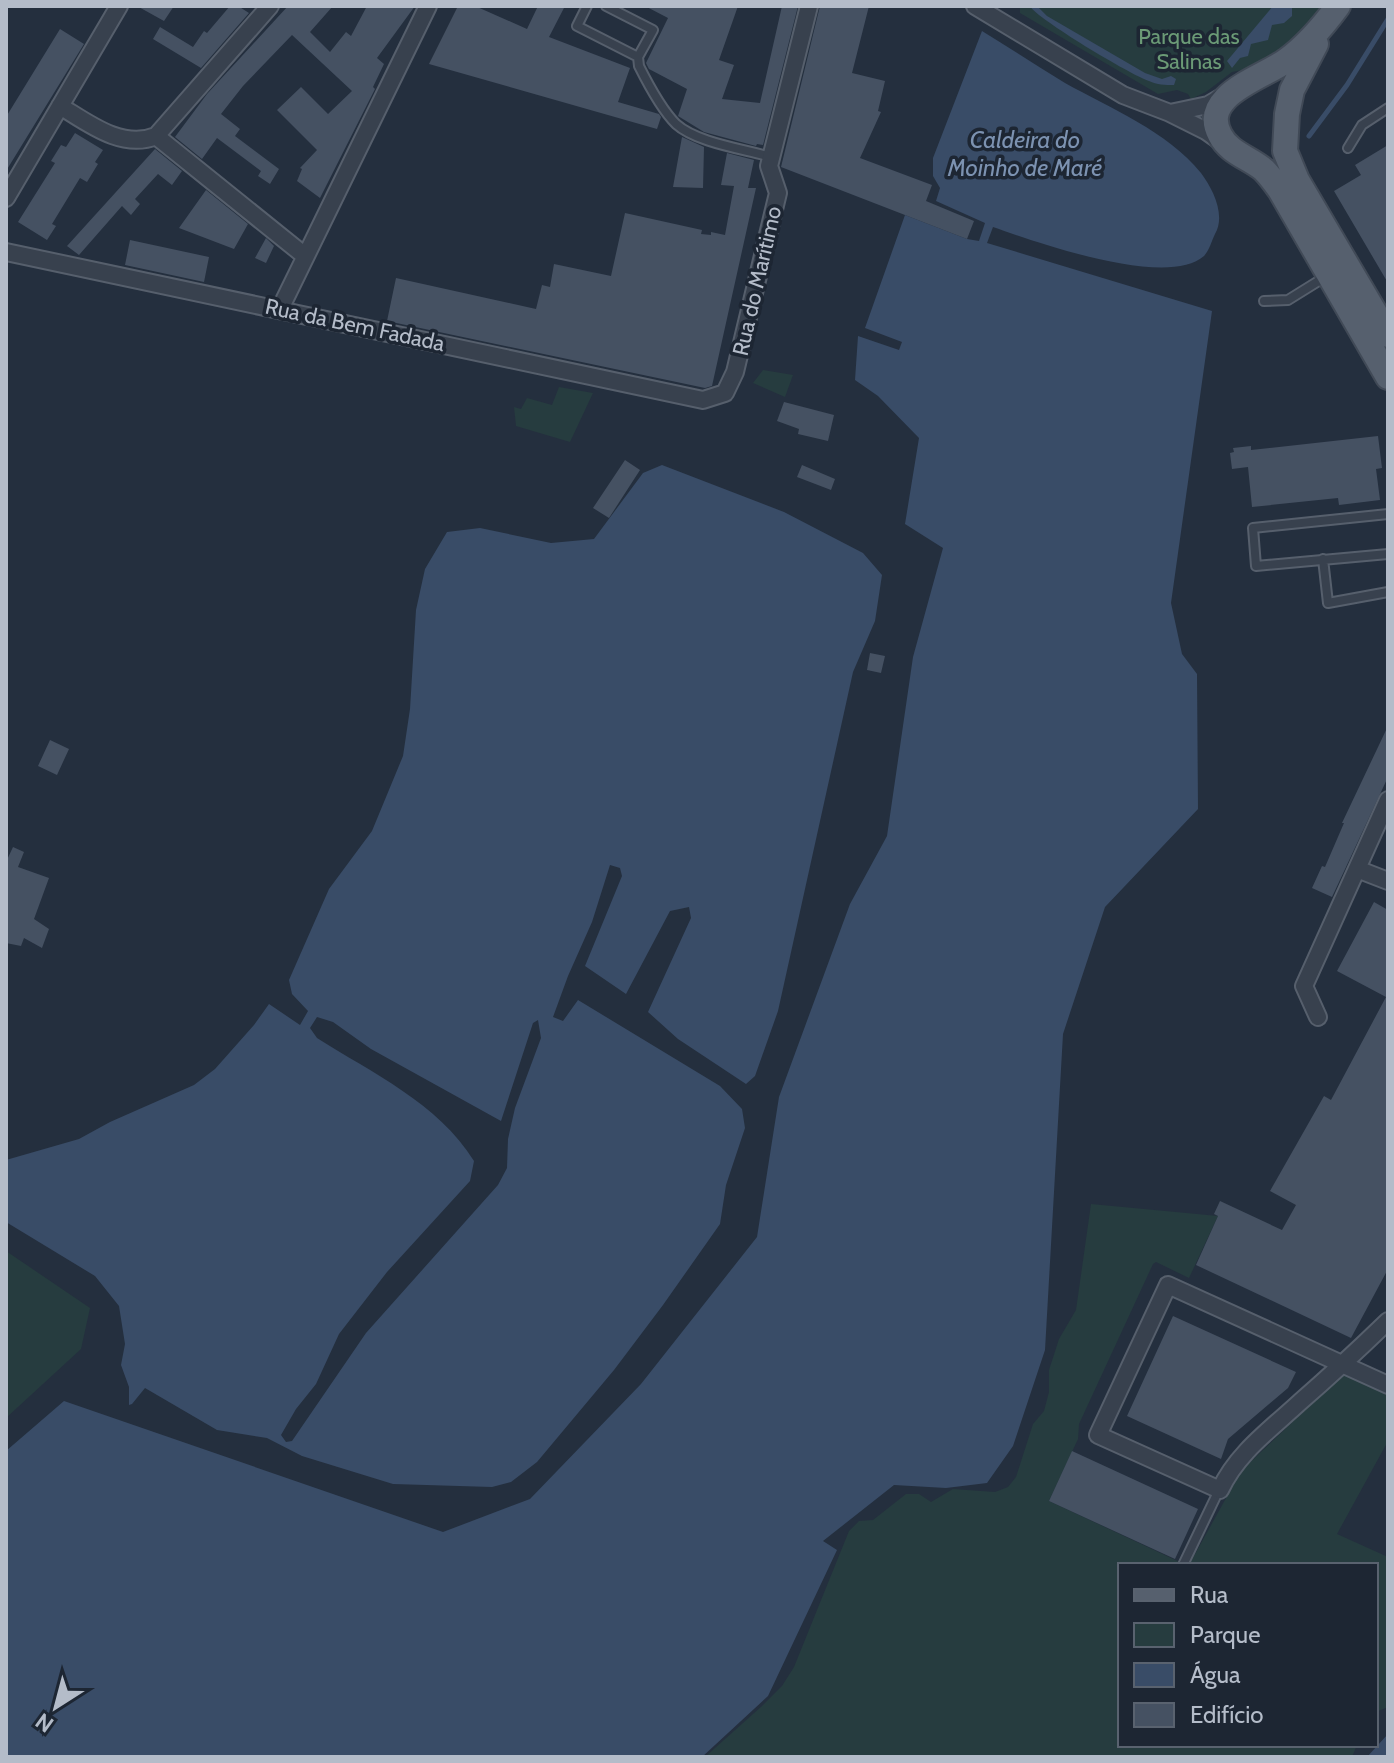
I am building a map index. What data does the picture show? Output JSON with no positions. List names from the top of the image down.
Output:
{
  "streets": {
    "street": ["Rua do Marítimo", "Rua da Bem Fadada"]
  },
  "crossings": [
    ["Rua do Marítimo", "Rua da Bem Fadada"]
  ],
  "water": ["Caldeira do Moinho de Maré"],
  "parks": ["Parque das Salinas"],
  "legend": [
    "Rua",
    "Parque",
    "Água",
    "Edifício"
  ],
  "north": "bottom left"
}
